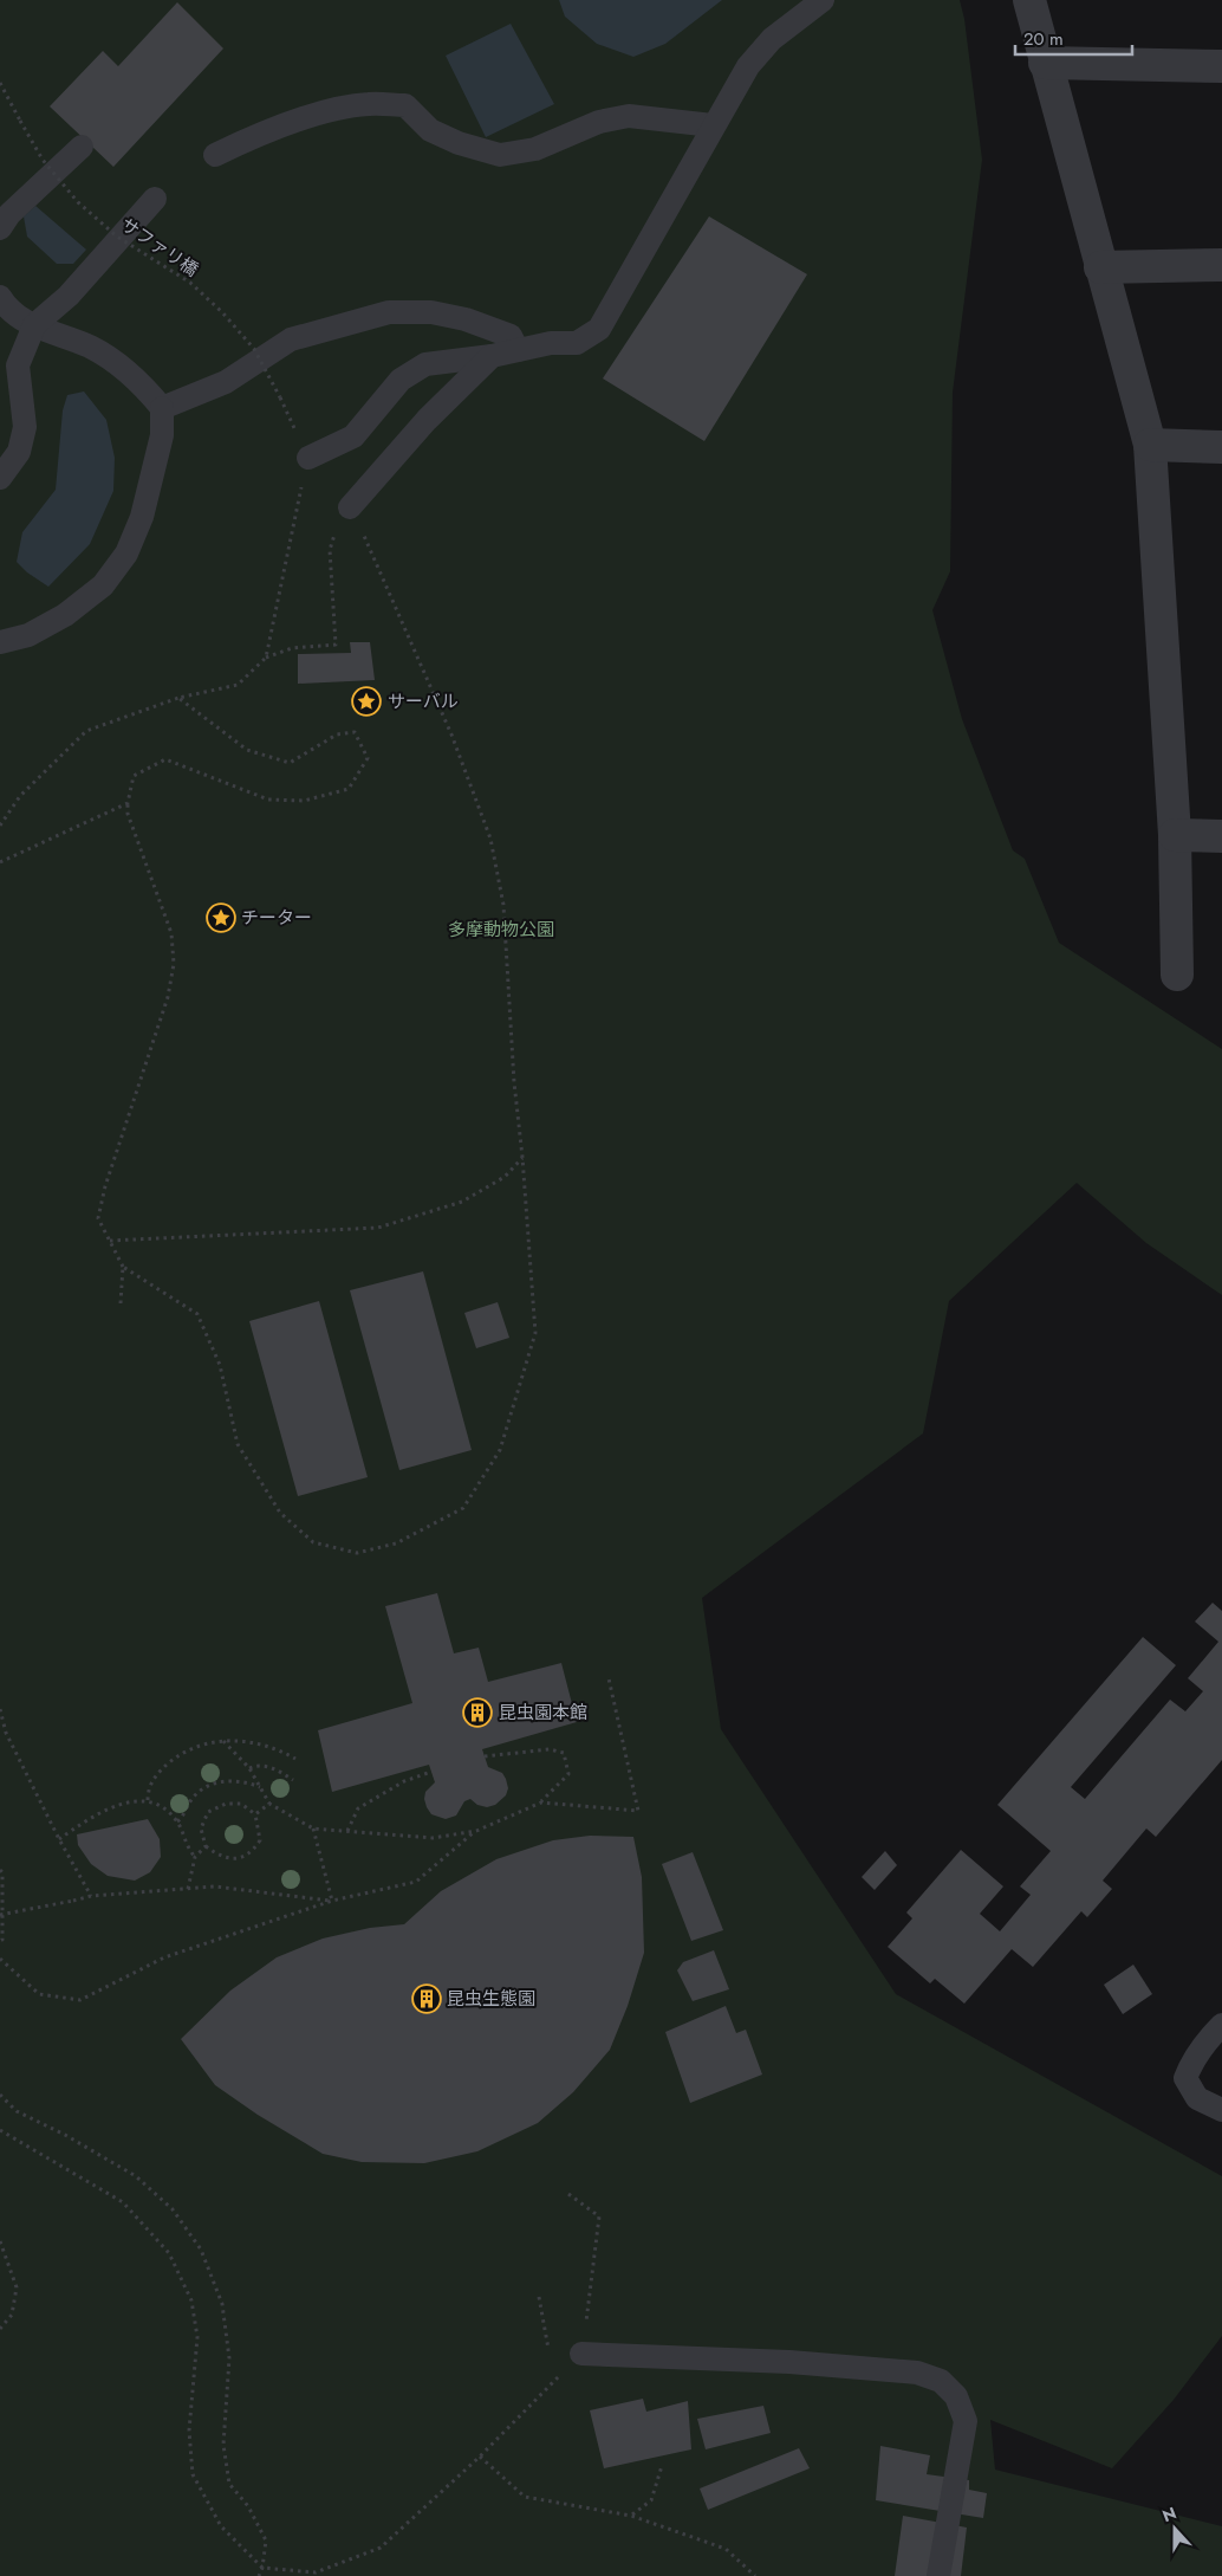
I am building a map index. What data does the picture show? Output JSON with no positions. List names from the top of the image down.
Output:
{
  "streets": {
    "path": ["サファリ橋"]
  },
  "parks": ["多摩動物公園"],
  "places": {
    "place": ["サーバル", "チーター"],
    "building": ["昆虫園本館", "昆虫生態園"]
  },
  "scale_bar": "20 m",
  "north": "top"
}
